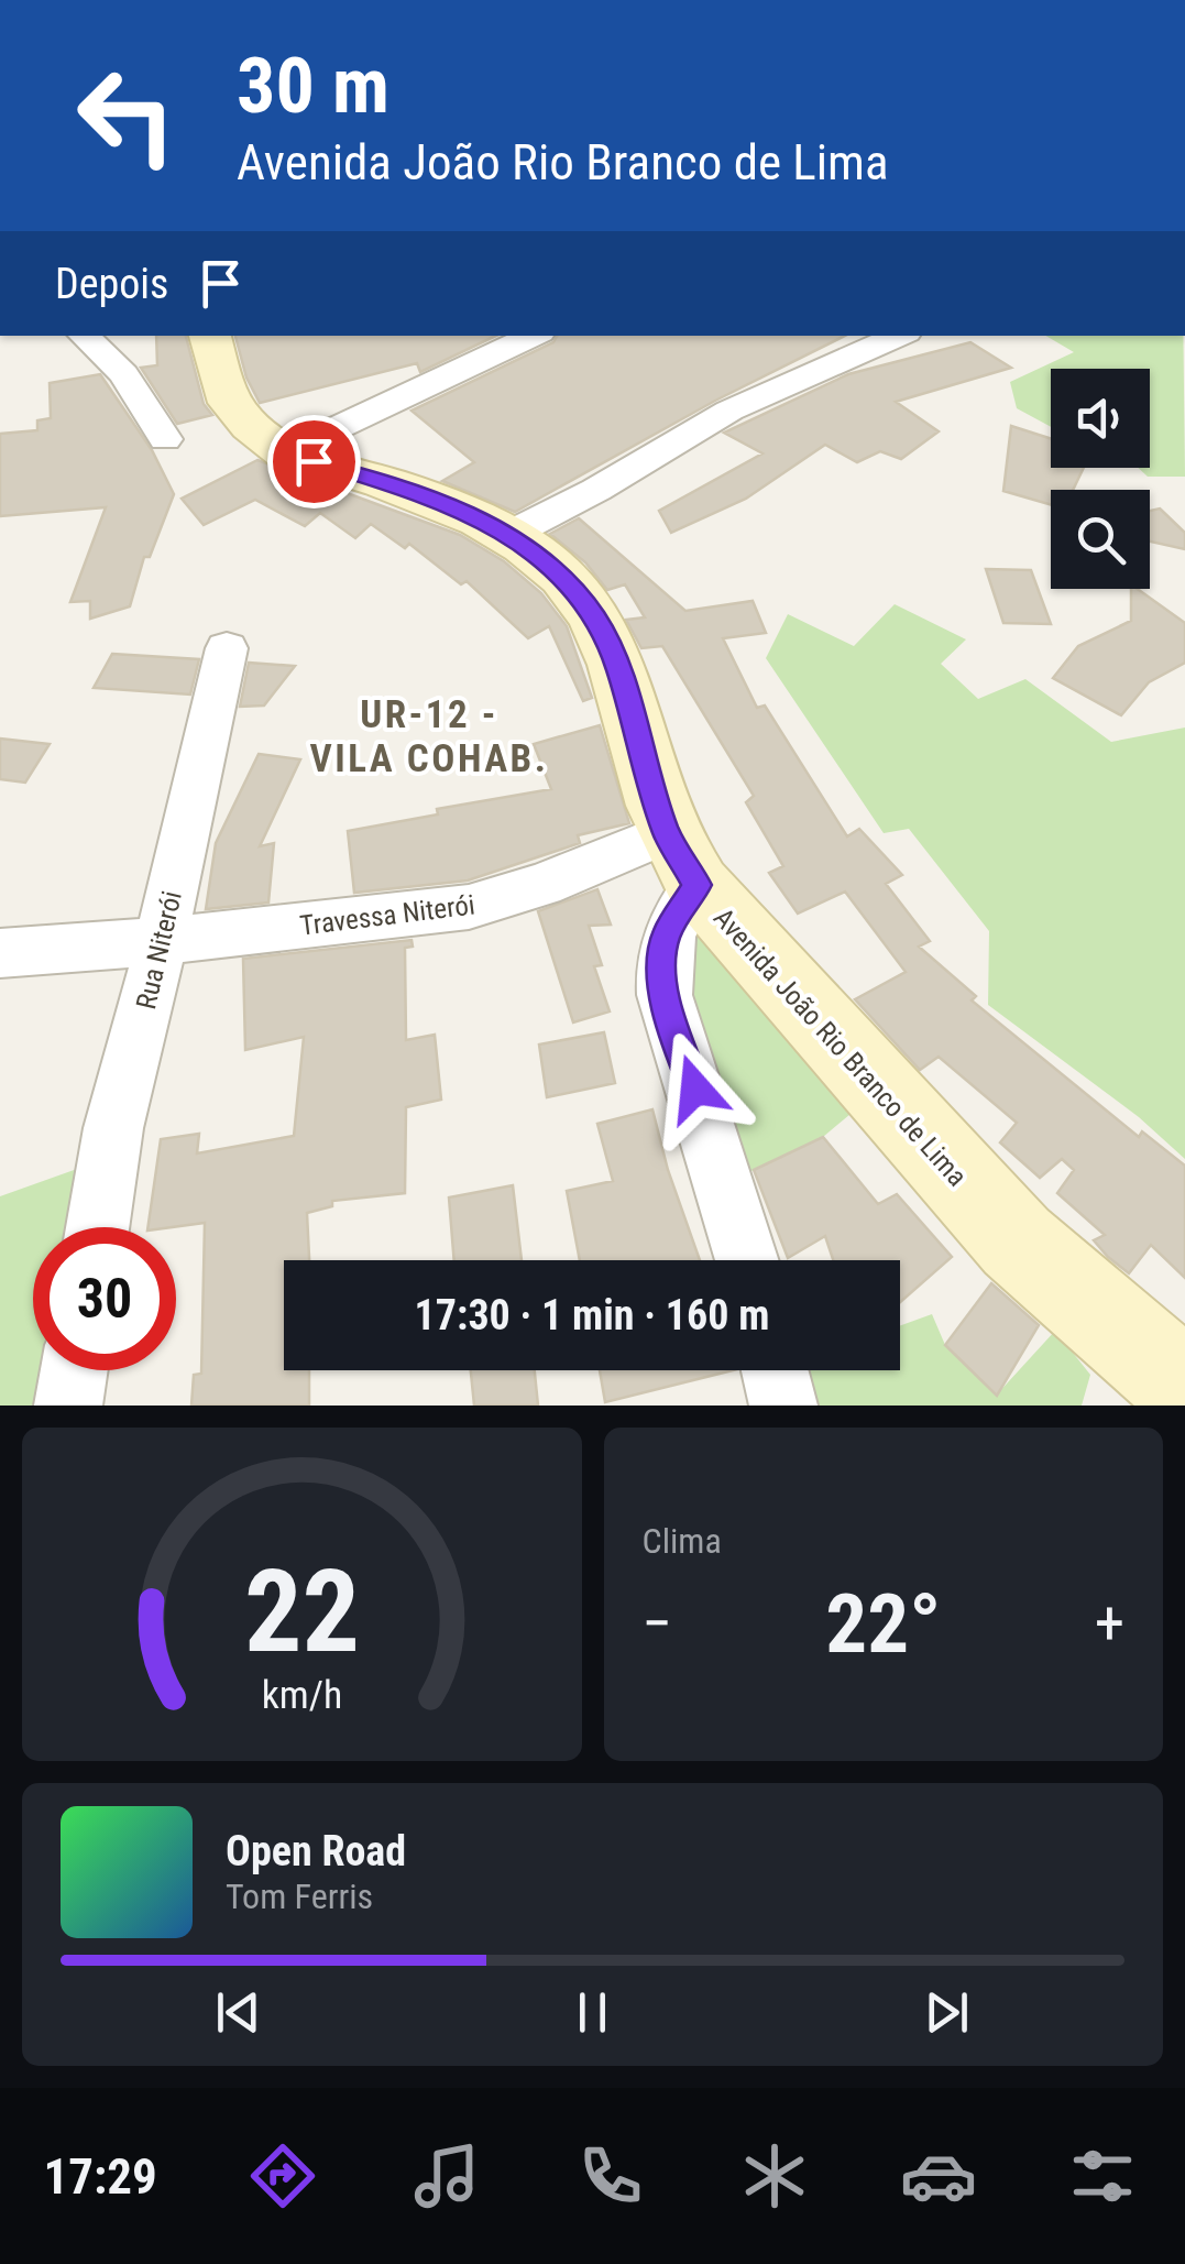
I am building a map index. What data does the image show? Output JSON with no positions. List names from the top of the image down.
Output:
{
  "streets": {
    "main road": ["Avenida João Rio Branco de Lima"],
    "street": ["Travessa Niterói", "Rua Niterói"]
  },
  "crossings": [
    ["Travessa Niterói", "Rua Niterói"],
    ["Travessa Niterói", "Avenida João Rio Branco de Lima"]
  ],
  "districts": ["UR-12 - VILA COHAB."],
  "page": {
    "turn": ["30 m", "Avenida João Rio Branco de Lima"],
    "then": "Depois",
    "limit": "30",
    "trip": "17:30 · 1 min · 160 m",
    "tile": "Clima",
    "heat": ["−", "22°", "+"],
    "song": ["Open Road", "Tom Ferris"],
    "tabs": "17:29",
    "gauge": ["22", "km/h"]
  }
}
